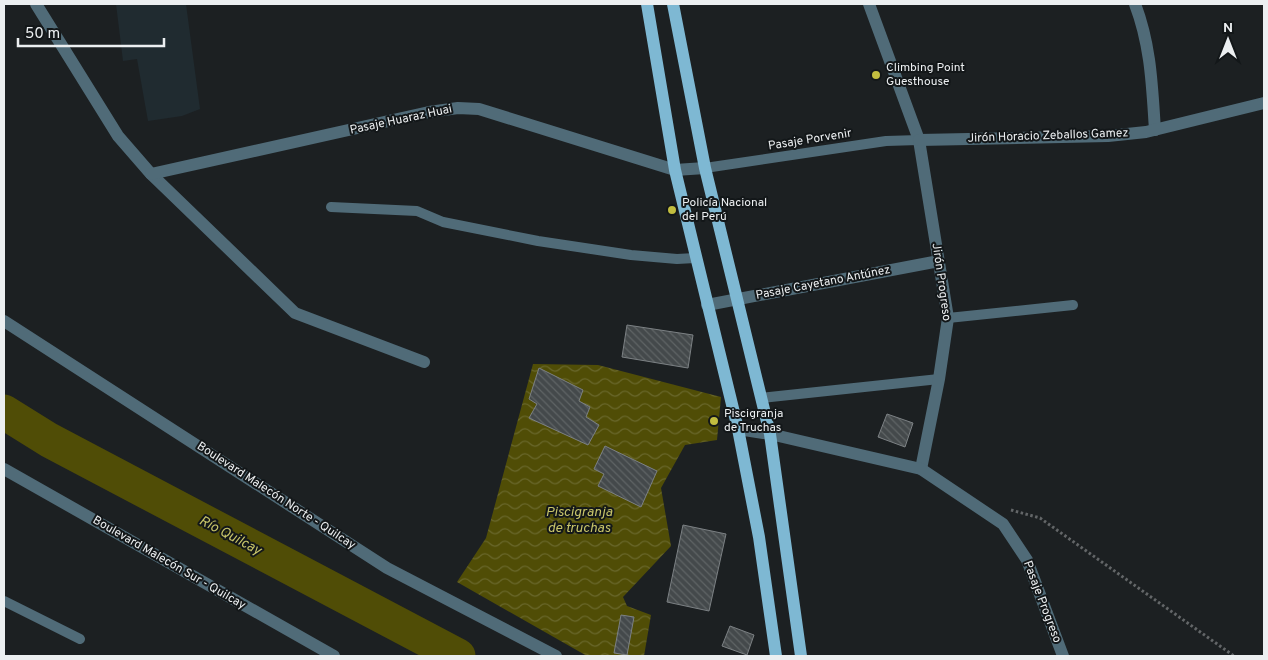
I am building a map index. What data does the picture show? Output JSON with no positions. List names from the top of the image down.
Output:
{
  "streets": {
    "street": [
      "Pasaje Huaraz Huai",
      "Jirón Horacio Zeballos Gamez",
      "Jirón Progreso",
      "Pasaje Cayetano Antúnez",
      "Boulevard Malecón Norte - Quilcay",
      "Boulevard Malecón Sur - Quilcay",
      "Pasaje Progreso"
    ],
    "lane": ["Pasaje Porvenir"]
  },
  "crossings": [
    ["Pasaje Huaraz Huai", "Pasaje Porvenir"],
    ["Jirón Horacio Zeballos Gamez", "Pasaje Porvenir"],
    ["Jirón Horacio Zeballos Gamez", "Jirón Progreso"],
    ["Pasaje Porvenir", "Jirón Progreso"],
    ["Jirón Progreso", "Pasaje Cayetano Antúnez"],
    ["Jirón Progreso", "Pasaje Progreso"]
  ],
  "water": ["Piscigranja de truchas", "Río Quilcay"],
  "places": ["Climbing Point Guesthouse", "Policía Nacional del Perú", "Piscigranja de Truchas"],
  "scale_bar": "50 m",
  "north": "top"
}
